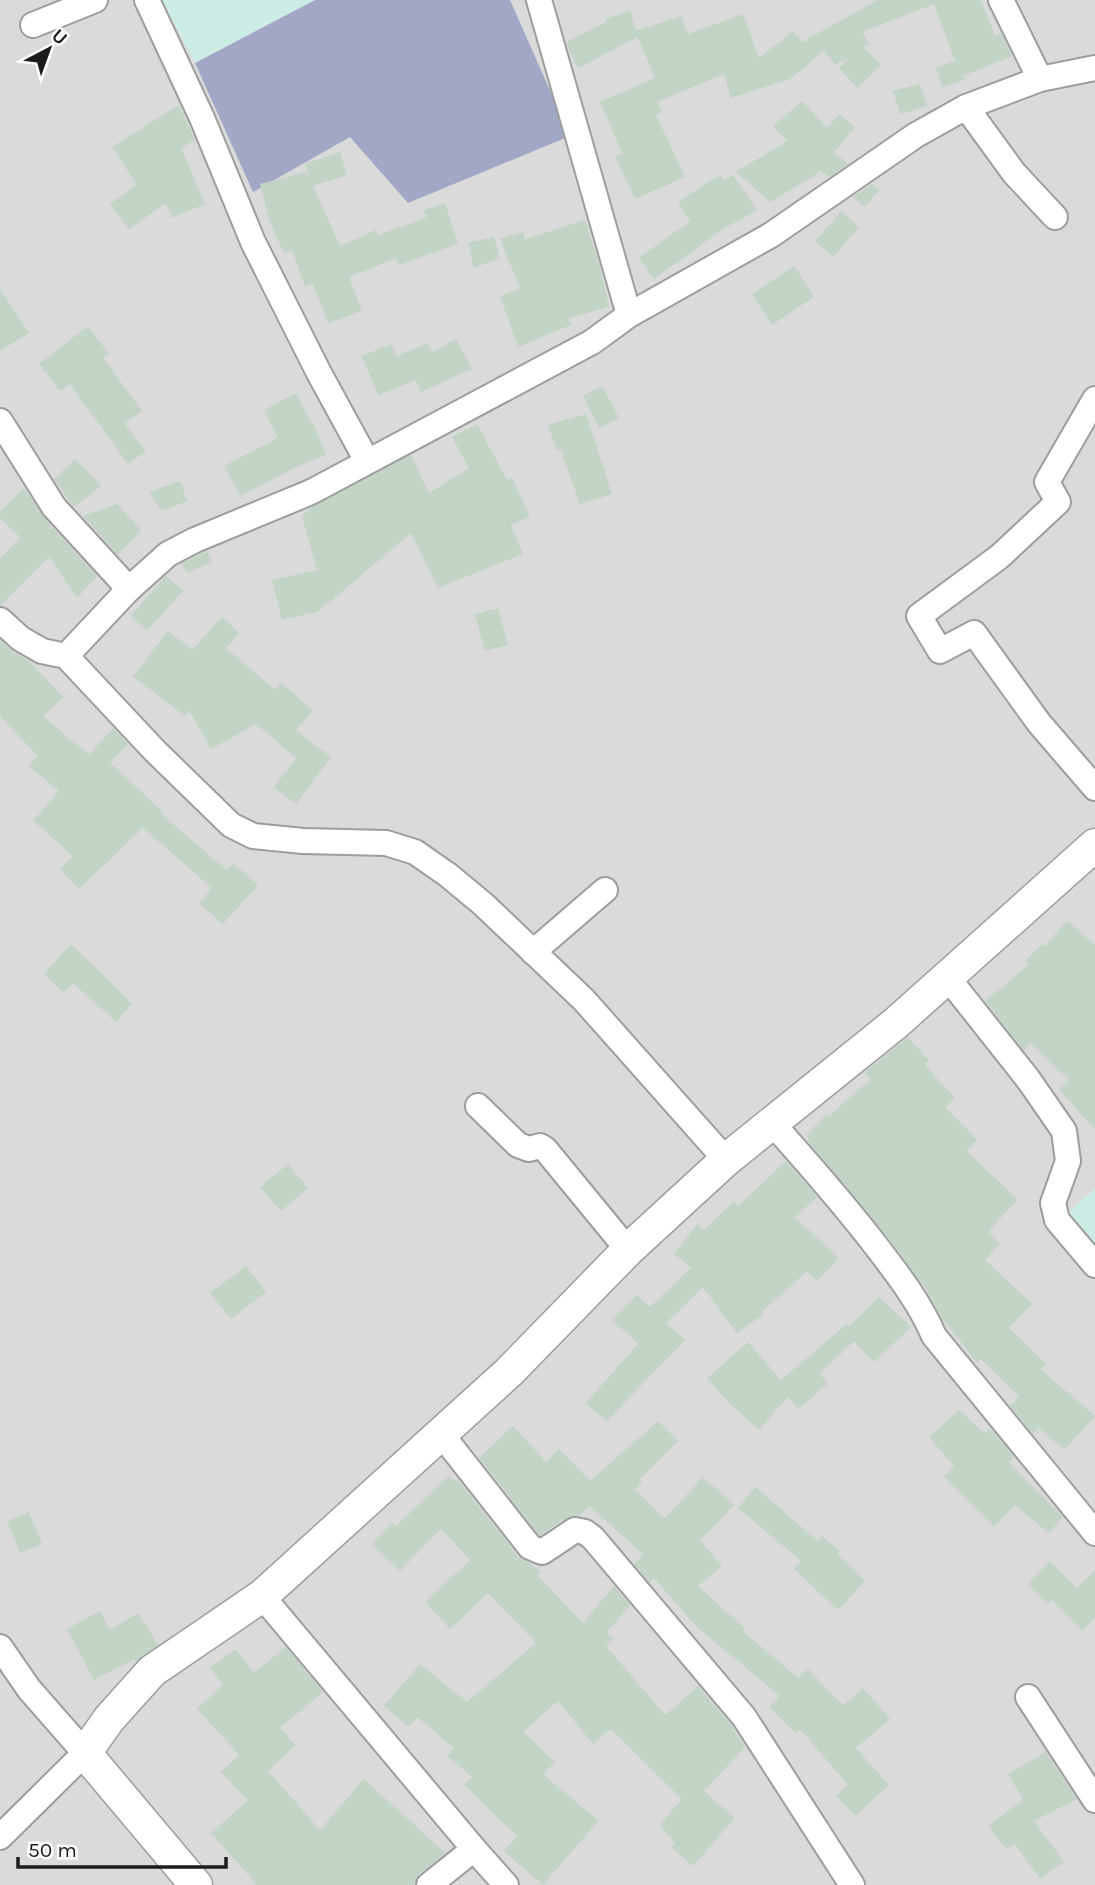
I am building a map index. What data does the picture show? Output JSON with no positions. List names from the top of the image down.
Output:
{
  "scale_bar": "50 m",
  "north": "top right"
}
